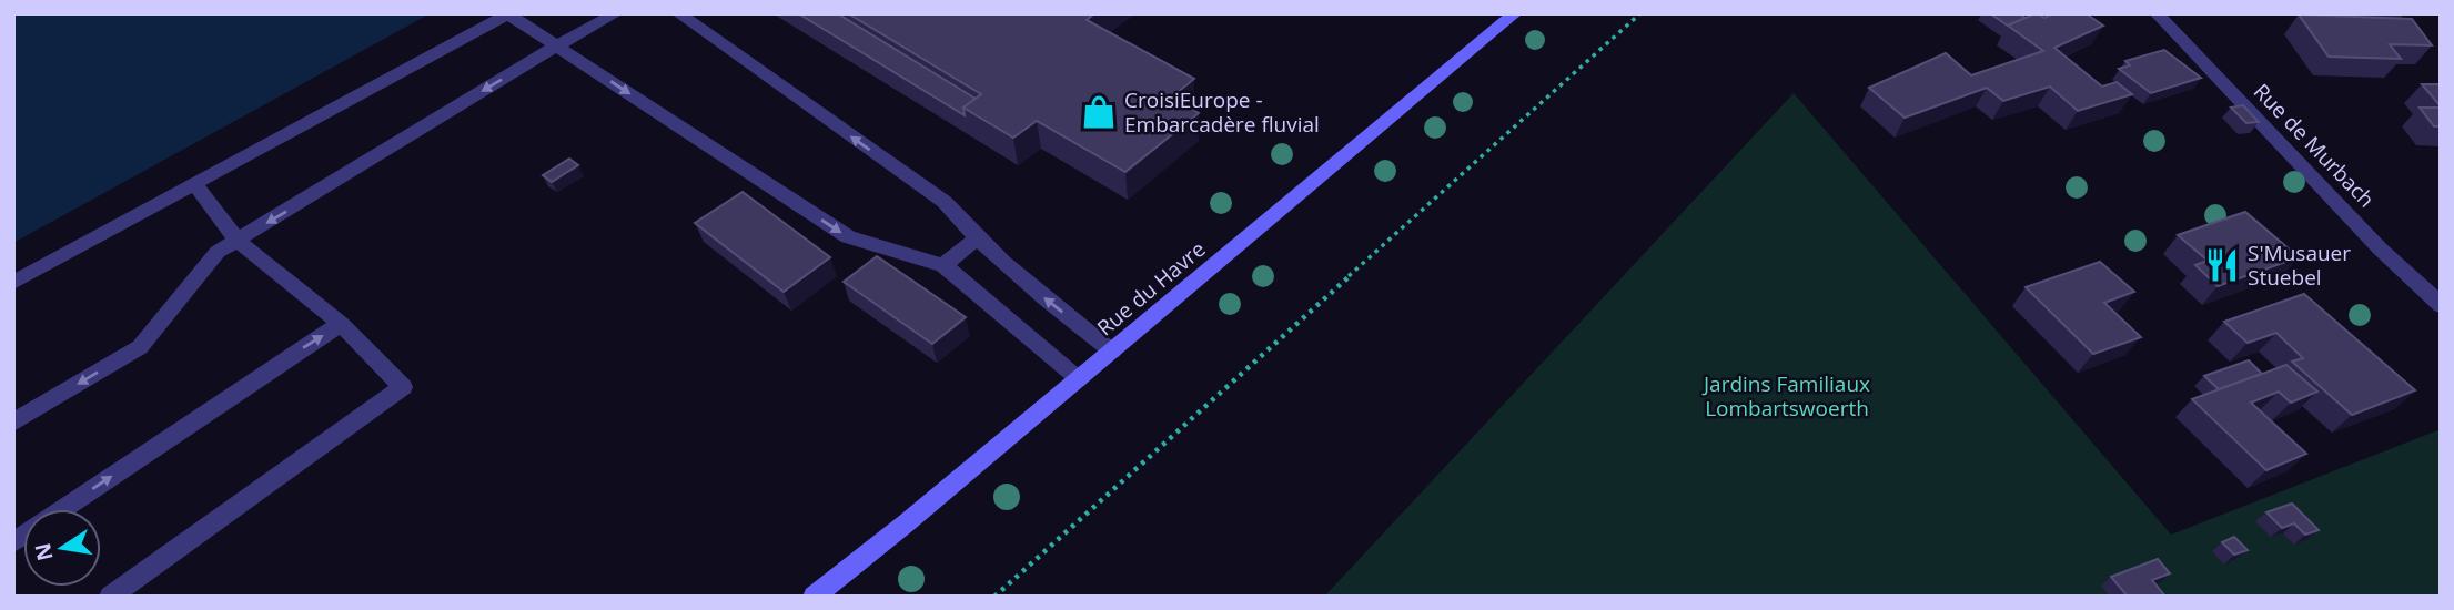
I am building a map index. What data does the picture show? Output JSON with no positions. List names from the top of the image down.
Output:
{
  "streets": {
    "main road": ["Rue du Havre"],
    "street": ["Rue de Murbach"]
  },
  "parks": ["Jardins Familiaux Lombartswoerth"],
  "places": {
    "shop": ["CroisiEurope - Embarcadère fluvial"],
    "restaurant": ["S'Musauer Stuebel"]
  },
  "north": "left"
}
